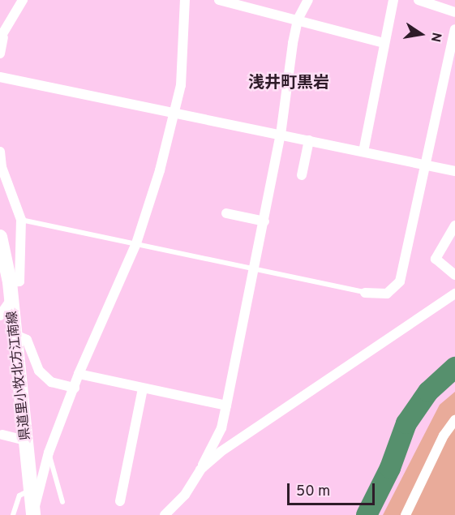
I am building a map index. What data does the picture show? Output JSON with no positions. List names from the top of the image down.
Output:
{
  "streets": {
    "main road": ["県道里小牧北方江南線"]
  },
  "districts": ["浅井町黒岩"],
  "scale_bar": "50 m",
  "north": "right"
}
